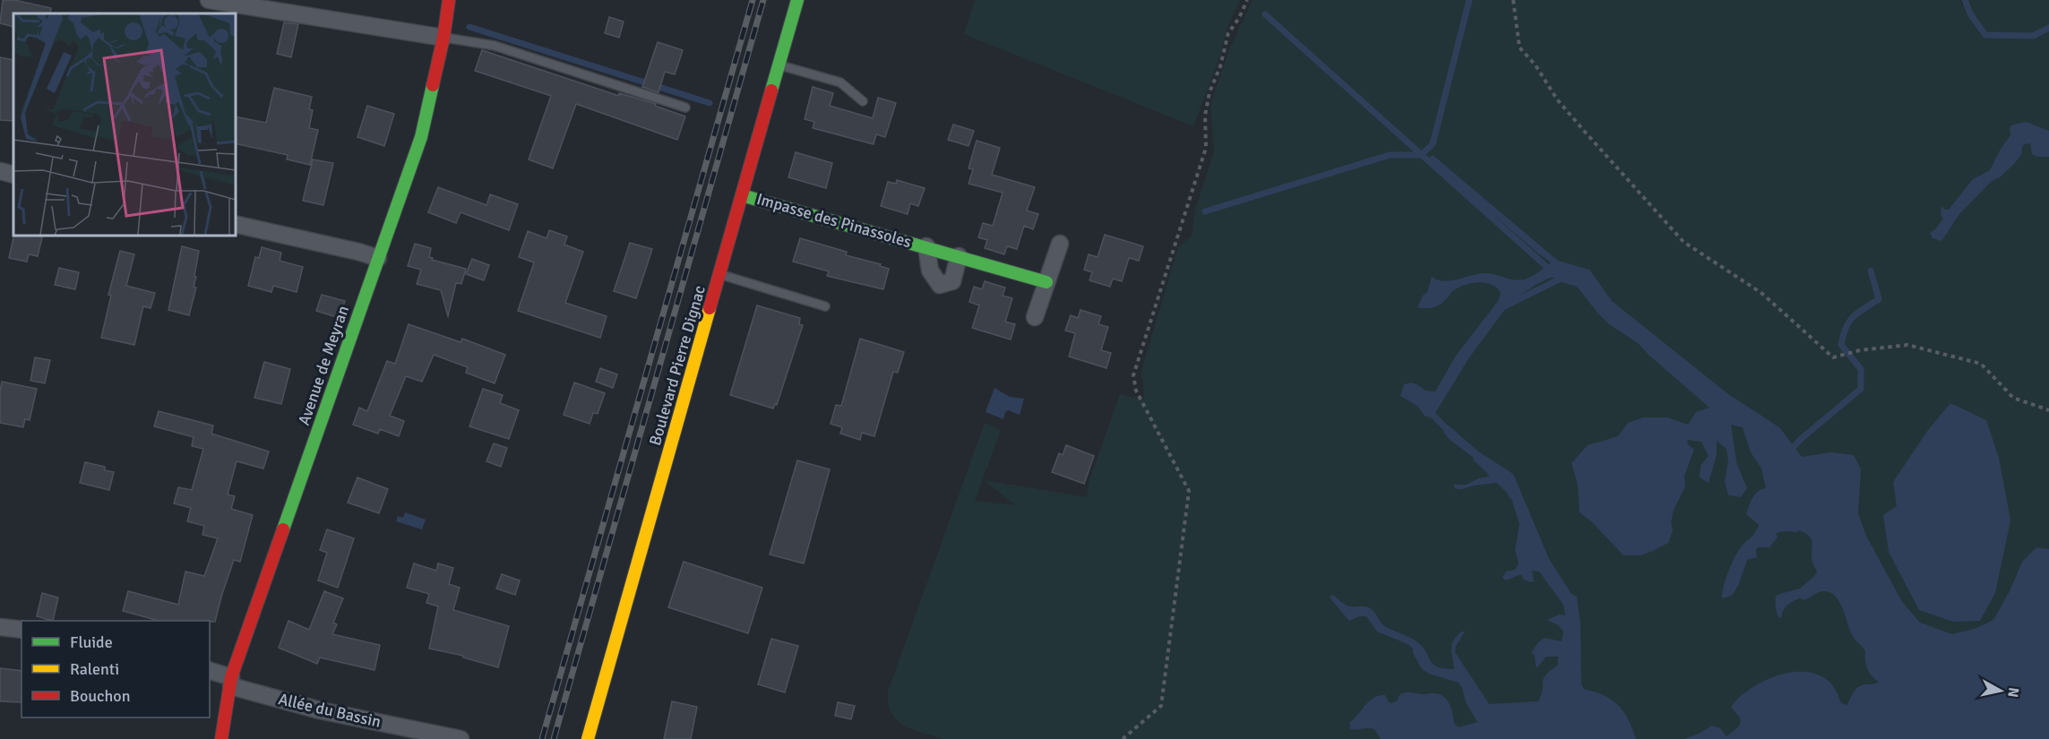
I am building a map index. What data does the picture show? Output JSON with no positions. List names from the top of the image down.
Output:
{
  "streets": {
    "street": [
      "Impasse des Pinassoles",
      "Avenue de Meyran",
      "Boulevard Pierre Dignac",
      "Allée du Bassin"
    ]
  },
  "crossings": [
    ["Impasse des Pinassoles", "Boulevard Pierre Dignac"],
    ["Avenue de Meyran", "Allée du Bassin"]
  ],
  "legend": ["Fluide", "Ralenti", "Bouchon"],
  "north": "right"
}
